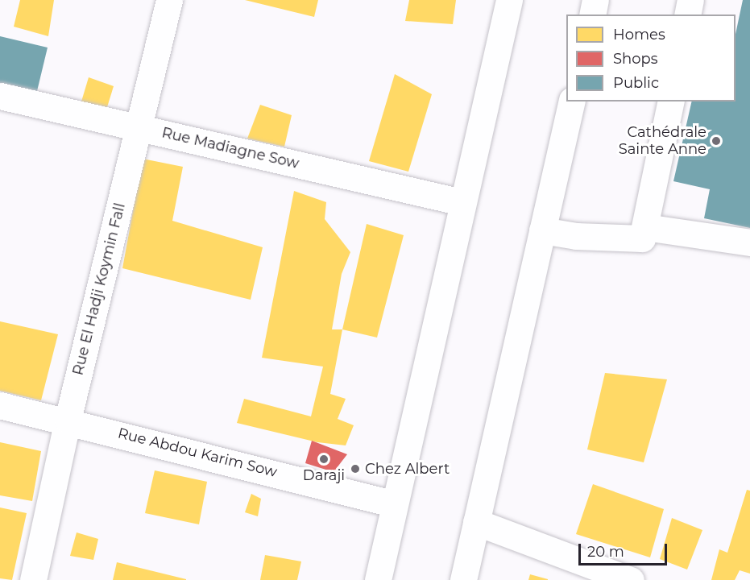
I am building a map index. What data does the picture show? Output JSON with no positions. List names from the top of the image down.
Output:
{
  "streets": {
    "street": ["Rue Madiagne Sow", "Rue El Hadji Koymin Fall", "Rue Abdou Karim Sow"]
  },
  "crossings": [
    ["Rue Madiagne Sow", "Rue El Hadji Koymin Fall"],
    ["Rue El Hadji Koymin Fall", "Rue Abdou Karim Sow"]
  ],
  "places": ["Cathédrale Sainte Anne", "Daraji", "Chez Albert"],
  "legend": ["Homes", "Shops", "Public"],
  "scale_bar": "20 m"
}
